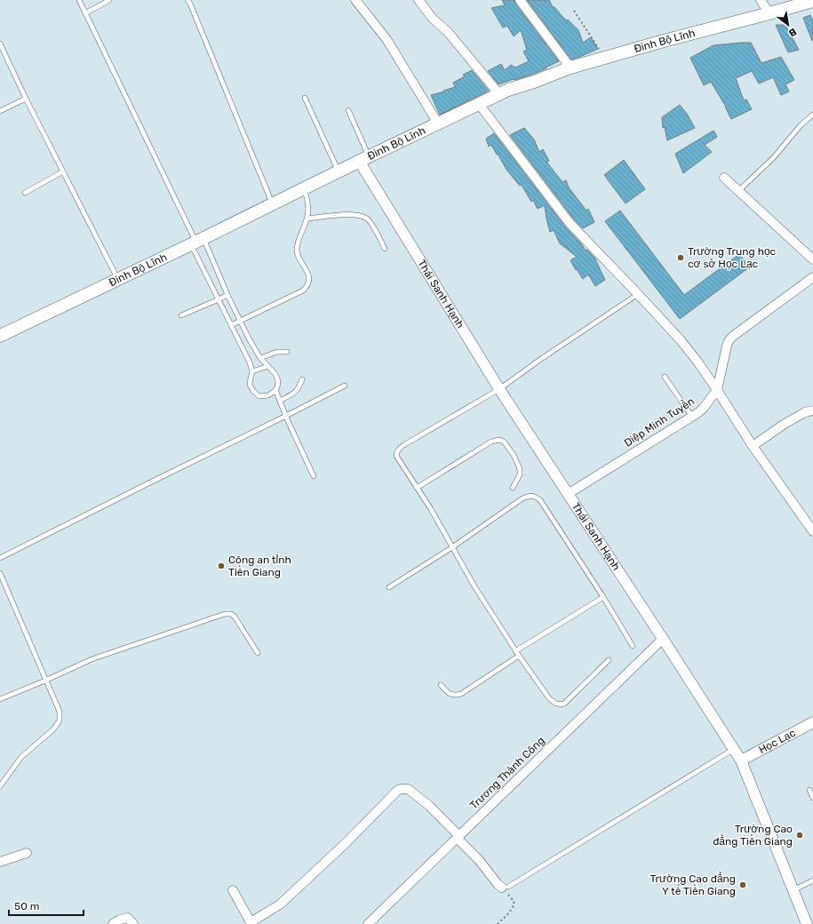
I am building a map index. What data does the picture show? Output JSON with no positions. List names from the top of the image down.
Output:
{
  "streets": {
    "main road": ["Đinh Bộ Lĩnh"],
    "street": [
      "Thái Sanh Hạnh",
      "Diệp Minh Tuyền",
      "Học Lạc",
      "Trương Thành Công"
    ]
  },
  "crossings": [
    ["Đinh Bộ Lĩnh", "Thái Sanh Hạnh"],
    ["Thái Sanh Hạnh", "Diệp Minh Tuyền"],
    ["Thái Sanh Hạnh", "Học Lạc"],
    ["Thái Sanh Hạnh", "Trương Thành Công"]
  ],
  "places": [
    "Trường Trung học cơ sở Học Lạc",
    "Công an tỉnh Tiền Giang",
    "Trường Cao đẳng Tiền Giang",
    "Trường Cao đẳng Y tế Tiền Giang"
  ],
  "scale_bar": "50 m",
  "north": "bottom right"
}
